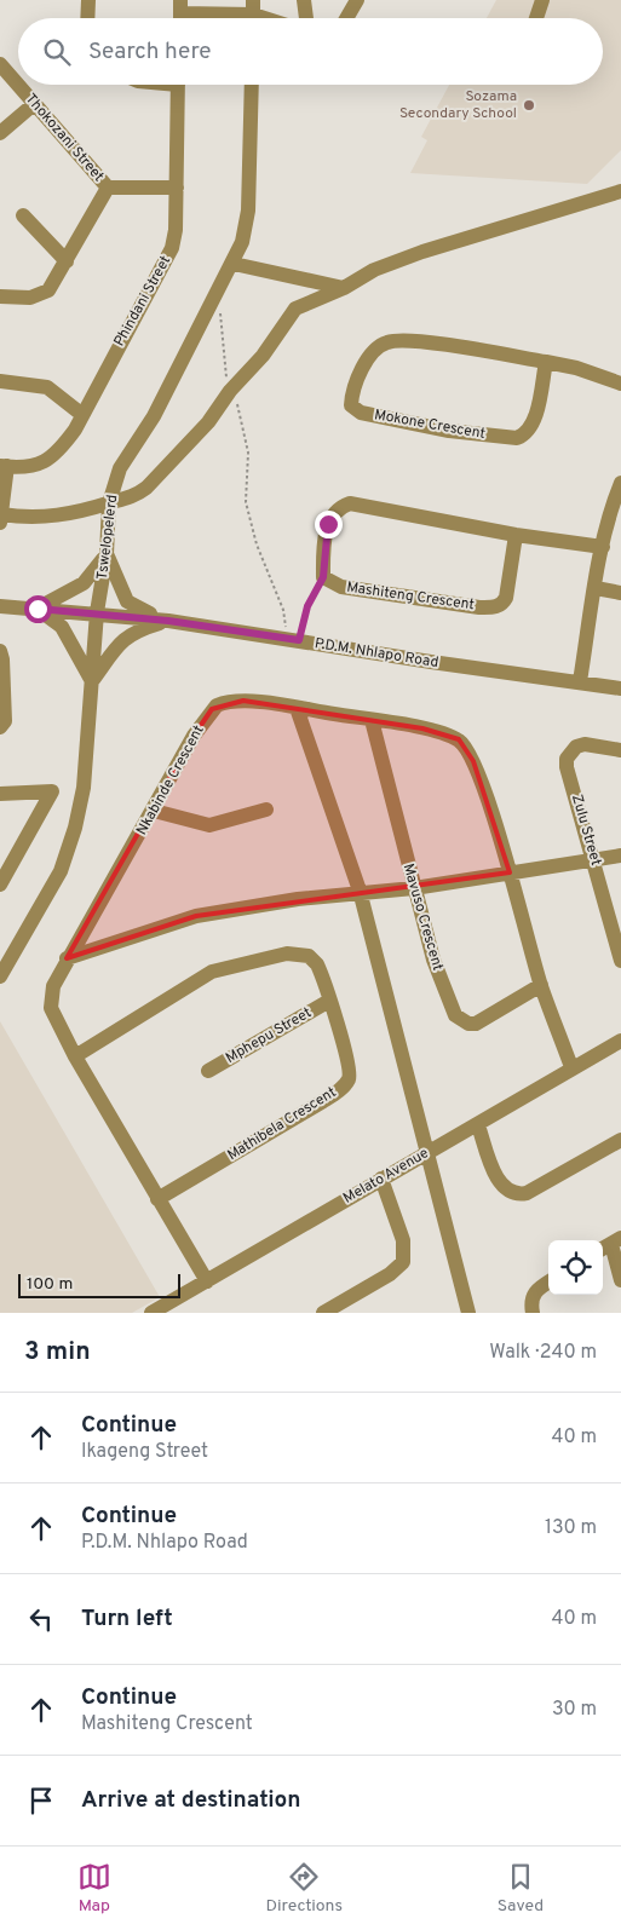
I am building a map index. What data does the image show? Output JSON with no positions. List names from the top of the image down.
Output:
{
  "streets": {
    "street": [
      "Thokozani Street",
      "Phindani Street",
      "Mokone Crescent",
      "Tswelopelerd",
      "Mashiteng Crescent",
      "P.D.M. Nhlapo Road",
      "Nkabinde Crescent",
      "Zulu Street",
      "Mavuso Crescent",
      "Mphepu Street",
      "Mathibela Crescent",
      "Melato Avenue"
    ]
  },
  "crossings": [
    ["Thokozani Street", "Phindani Street"],
    ["Tswelopelerd", "P.D.M. Nhlapo Road"],
    ["Nkabinde Crescent", "Mavuso Crescent"],
    ["Nkabinde Crescent", "Mathibela Crescent"],
    ["Nkabinde Crescent", "Melato Avenue"],
    ["Mphepu Street", "Mathibela Crescent"]
  ],
  "places": ["Sozama Secondary School"],
  "scale_bar": "100 m",
  "page": {
    "search": "Search here",
    "scale": "100 m",
    "heading": ["3 min", "Walk · 240 m"],
    "list": [
      ["Continue", "Ikageng Street", "40 m"],
      ["Continue", "P.D.M. Nhlapo Road", "130 m"],
      ["Turn left", "40 m"],
      ["Continue", "Mashiteng Crescent", "30 m"],
      "Arrive at destination"
    ],
    "nav": ["Map", "Directions", "Saved"]
  }
}
